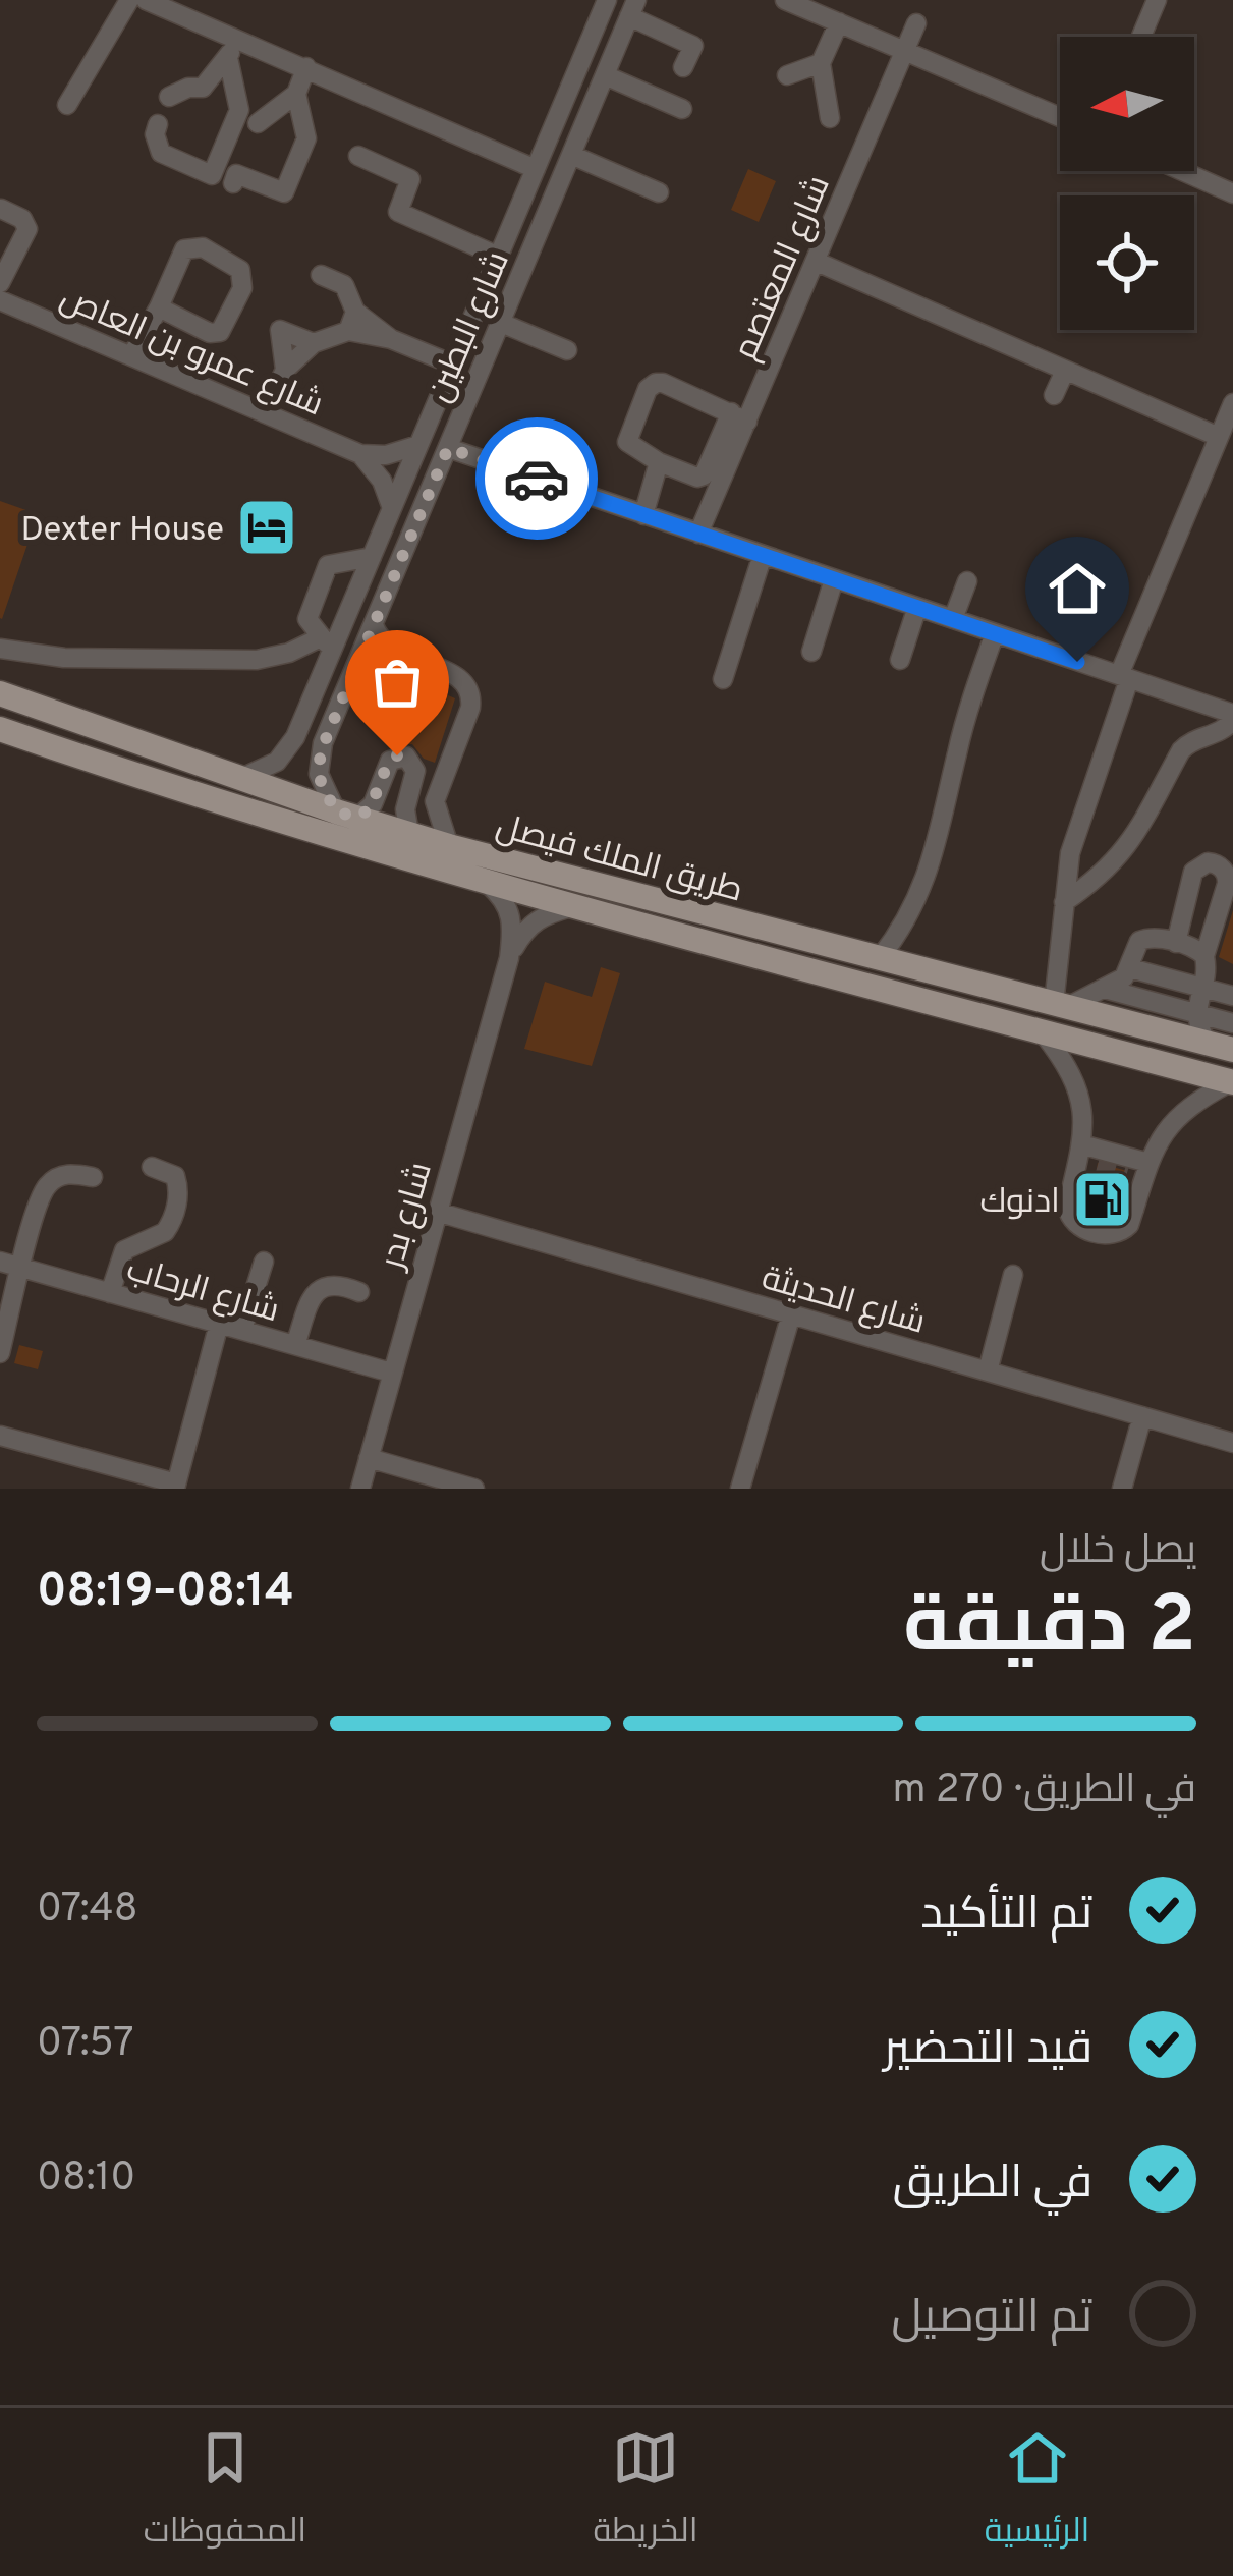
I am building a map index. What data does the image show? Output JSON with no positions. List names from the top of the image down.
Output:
{
  "streets": {
    "main road": ["طريق الملك فيصل"],
    "street": [
      "شارع المعتصم",
      "شارع البطين",
      "شارع عمرو بن العاص",
      "شارع بدر",
      "شارع الرحاب",
      "شارع الحديثة"
    ]
  },
  "crossings": [
    ["شارع البطين", "طريق الملك فيصل"],
    ["طريق الملك فيصل", "شارع بدر"],
    ["شارع بدر", "شارع الرحاب"],
    ["شارع بدر", "شارع الحديثة"]
  ],
  "places": {
    "hotel": ["Dexter House"],
    "fuel station": ["ادنوك"]
  },
  "north": "left",
  "page": {
    "heading": ["2 دقيقة", "يصل خلال", "08:14–08:19"],
    "bar": "في الطريق · 270 m",
    "list": [
      ["تم التأكيد", "07:48"],
      ["قيد التحضير", "07:57"],
      ["في الطريق", "08:10"],
      "تم التوصيل"
    ],
    "tabs": ["الرئيسية", "الخريطة", "المحفوظات"]
  }
}
